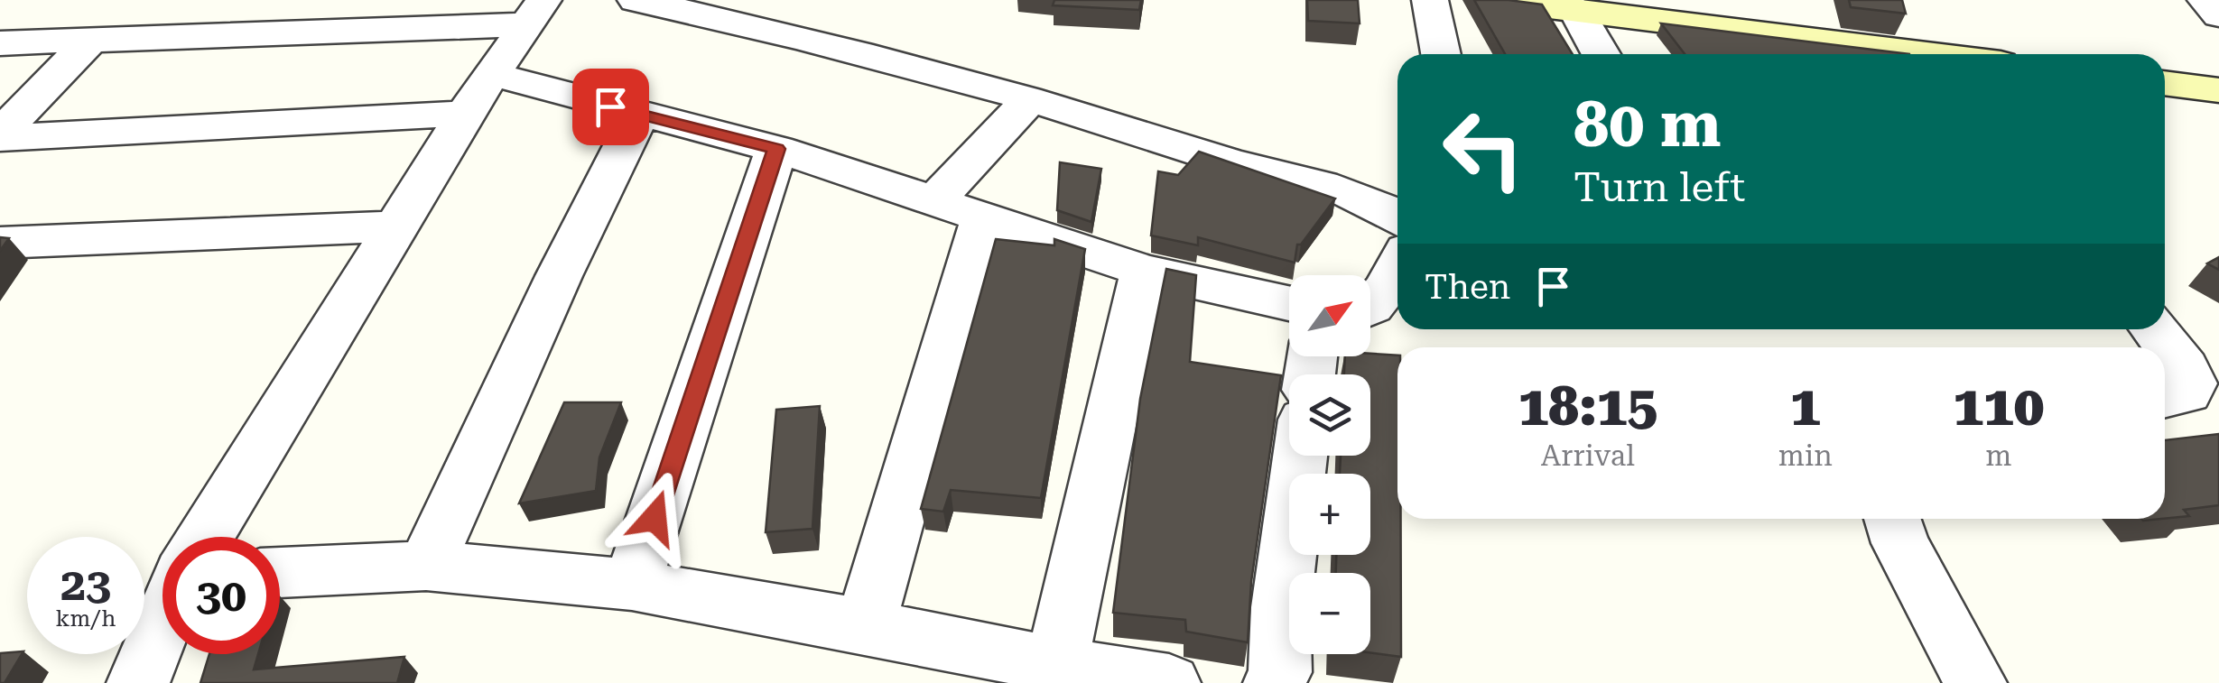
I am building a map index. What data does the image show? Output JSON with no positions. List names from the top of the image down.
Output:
{
  "north": "top right",
  "page": {
    "turn": ["80 m", "Turn left"],
    "then": "Then",
    "map_buttons": ["+", "−"],
    "eta": [
      "18:15",
      "Arrival",
      "1",
      "min",
      "110",
      "m"
    ],
    "speed": "23 km/h",
    "limit": "30"
  }
}
